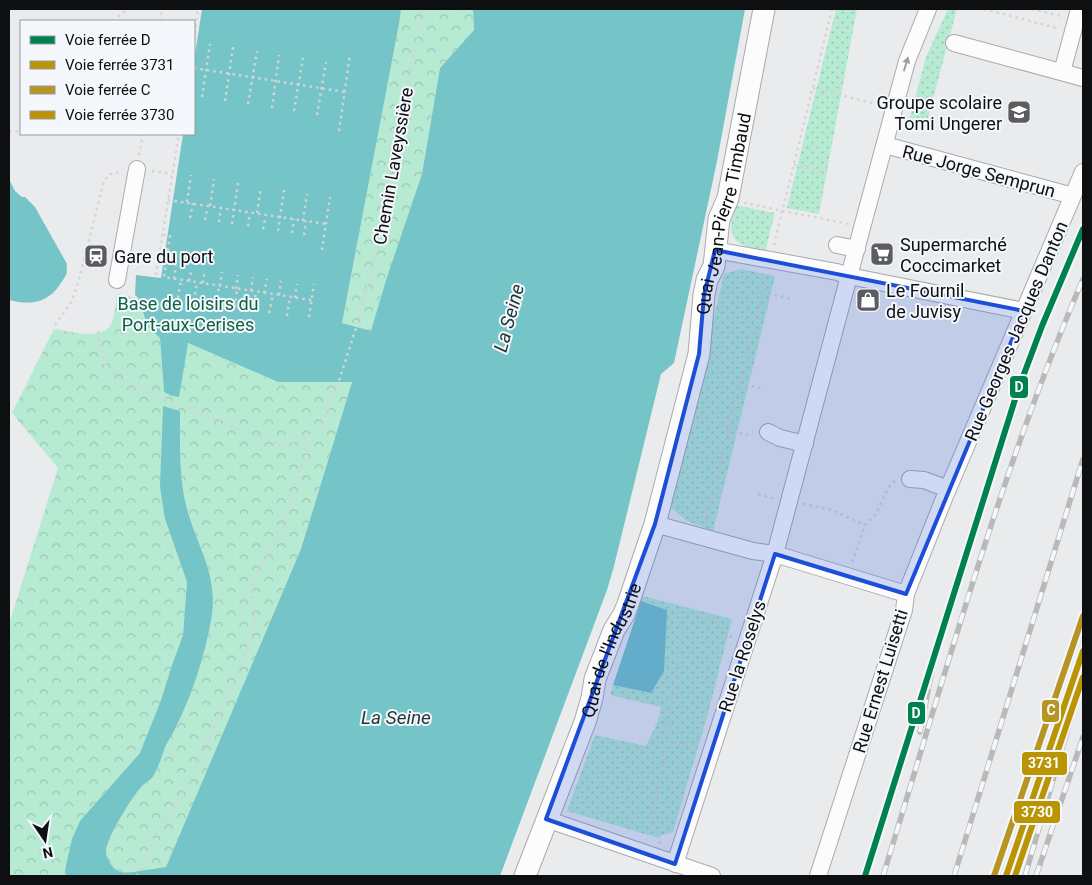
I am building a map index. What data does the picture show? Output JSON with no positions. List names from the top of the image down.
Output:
{
  "streets": {
    "main road": ["Quai Jean-Pierre Timbaud", "Quai de l'Industrie"],
    "street": [
      "Rue Jorge Semprun",
      "Rue Georges Jacques Danton",
      "Rue la Roselys",
      "Rue Ernest Luisetti"
    ],
    "path": ["Chemin Laveyssière"]
  },
  "crossings": [
    ["Rue Jorge Semprun", "Rue Georges Jacques Danton"],
    ["Rue Jorge Semprun", "Rue la Roselys"],
    ["Quai Jean-Pierre Timbaud", "Quai de l'Industrie"],
    ["Rue Georges Jacques Danton", "Rue Ernest Luisetti"]
  ],
  "water": ["La Seine"],
  "parks": ["Base de loisirs du Port-aux-Cerises"],
  "places": {
    "school or university": ["Groupe scolaire Tomi Ungerer"],
    "supermarket": ["Supermarché Coccimarket"],
    "station": ["Gare du port"],
    "shop": ["Le Fournil de Juvisy"]
  },
  "lines": [
    "rail line D",
    "rail line C",
    "rail line 3731",
    "rail line 3730"
  ],
  "legend": [
    "Voie ferrée D",
    "Voie ferrée 3731",
    "Voie ferrée C",
    "Voie ferrée 3730"
  ],
  "north": "bottom"
}
